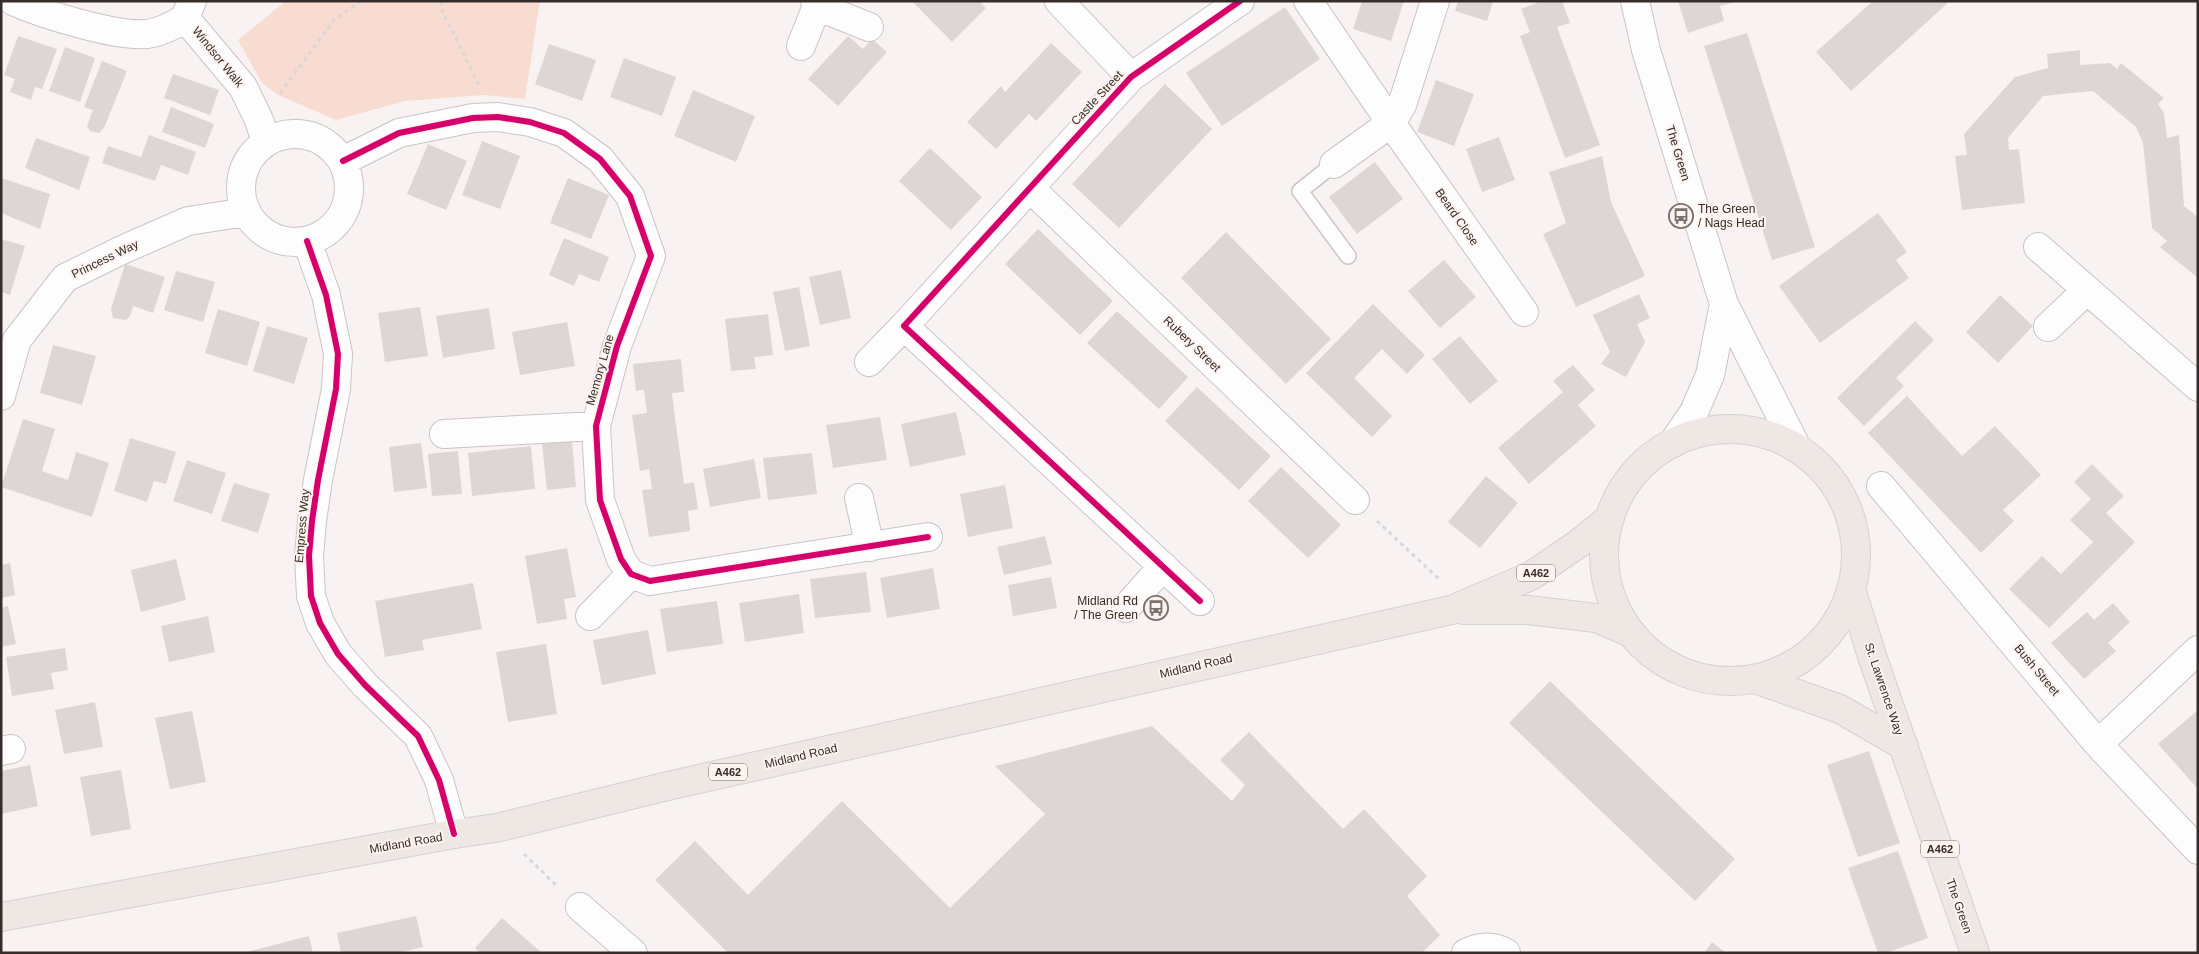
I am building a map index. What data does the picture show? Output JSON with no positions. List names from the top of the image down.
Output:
{
  "streets": {
    "main road": [
      "The Green",
      "A462",
      "Midland Road",
      "St. Lawrence Way"
    ],
    "street": [
      "Windsor Walk",
      "Castle Street",
      "Beard Close",
      "Princess Way",
      "Rubery Street",
      "Memory Lane",
      "Empress Way",
      "Bush Street"
    ]
  },
  "crossings": [
    ["Windsor Walk", "Princess Way"],
    ["Windsor Walk", "Memory Lane"],
    ["Windsor Walk", "Empress Way"],
    ["Castle Street", "Rubery Street"],
    ["The Green", "St. Lawrence Way"],
    ["Princess Way", "Memory Lane"],
    ["Princess Way", "Empress Way"],
    ["Memory Lane", "Empress Way"],
    ["Empress Way", "Midland Road"]
  ],
  "places": {
    "bus stop": ["The Green / Nags Head", "Midland Rd / The Green"]
  }
}
